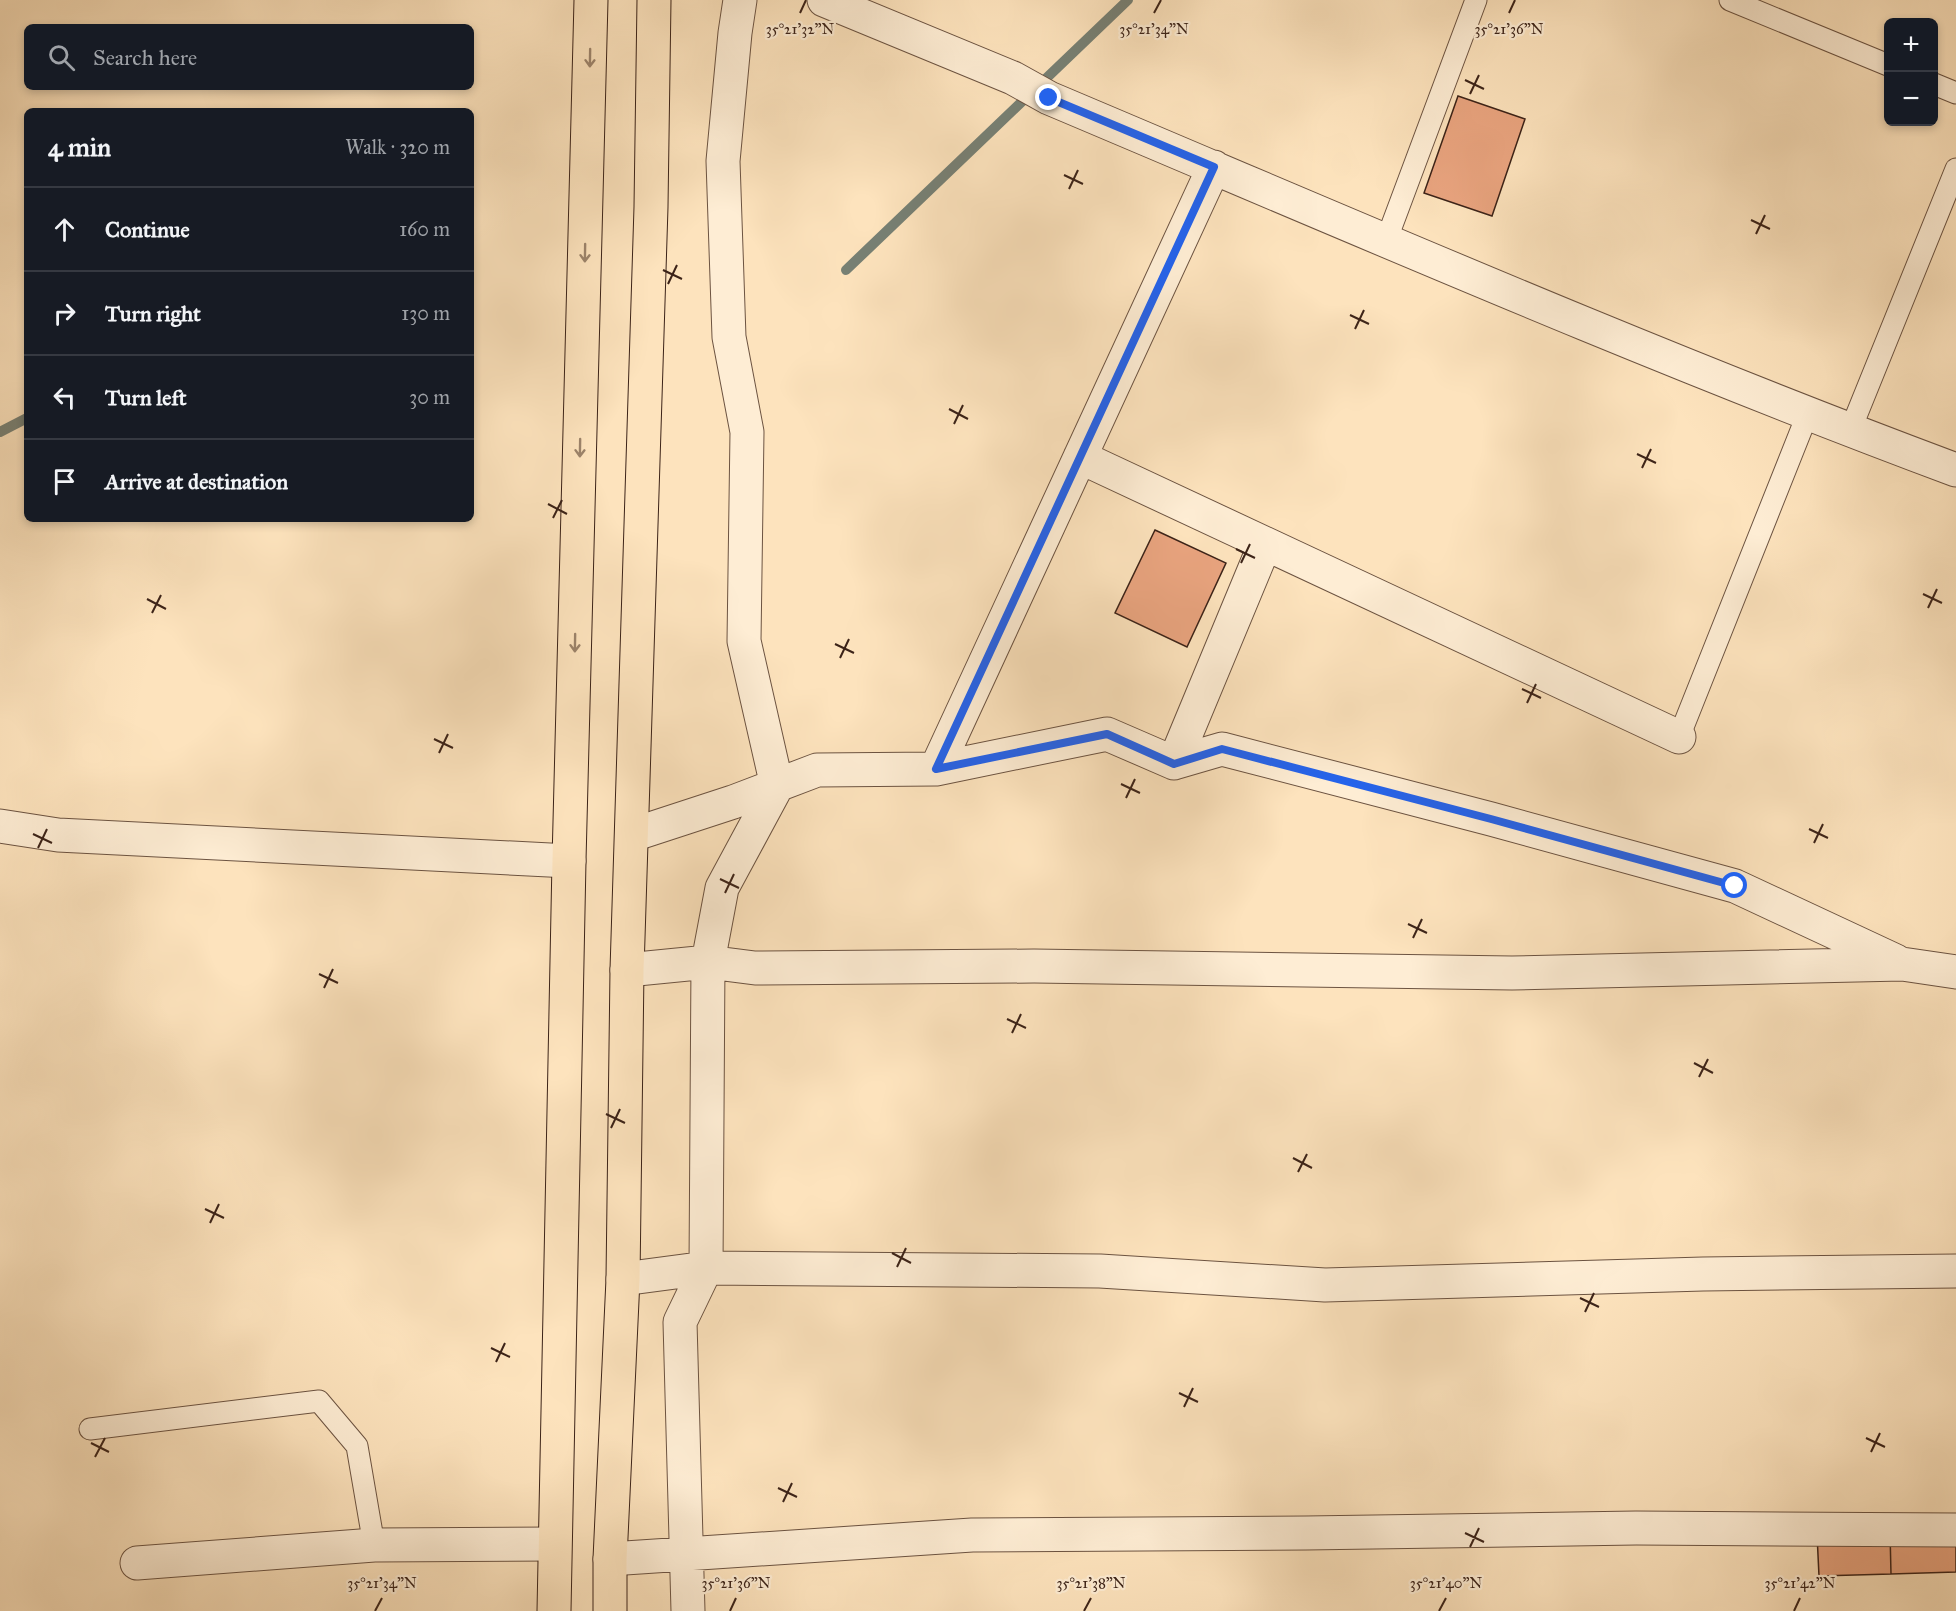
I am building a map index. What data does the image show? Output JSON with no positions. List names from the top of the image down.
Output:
{
  "page": {
    "map_buttons": ["+", "−"],
    "search": "Search here",
    "heading": ["4 min", "Walk · 320 m"],
    "list": [
      ["Continue", "160 m"],
      ["Turn right", "130 m"],
      ["Turn left", "30 m"],
      "Arrive at destination"
    ]
  },
  "coordinates": [
    "35°21'32\"N",
    "35°21'34\"N",
    "35°21'36\"N",
    "35°21'38\"N",
    "35°21'40\"N",
    "35°21'42\"N"
  ]
}
